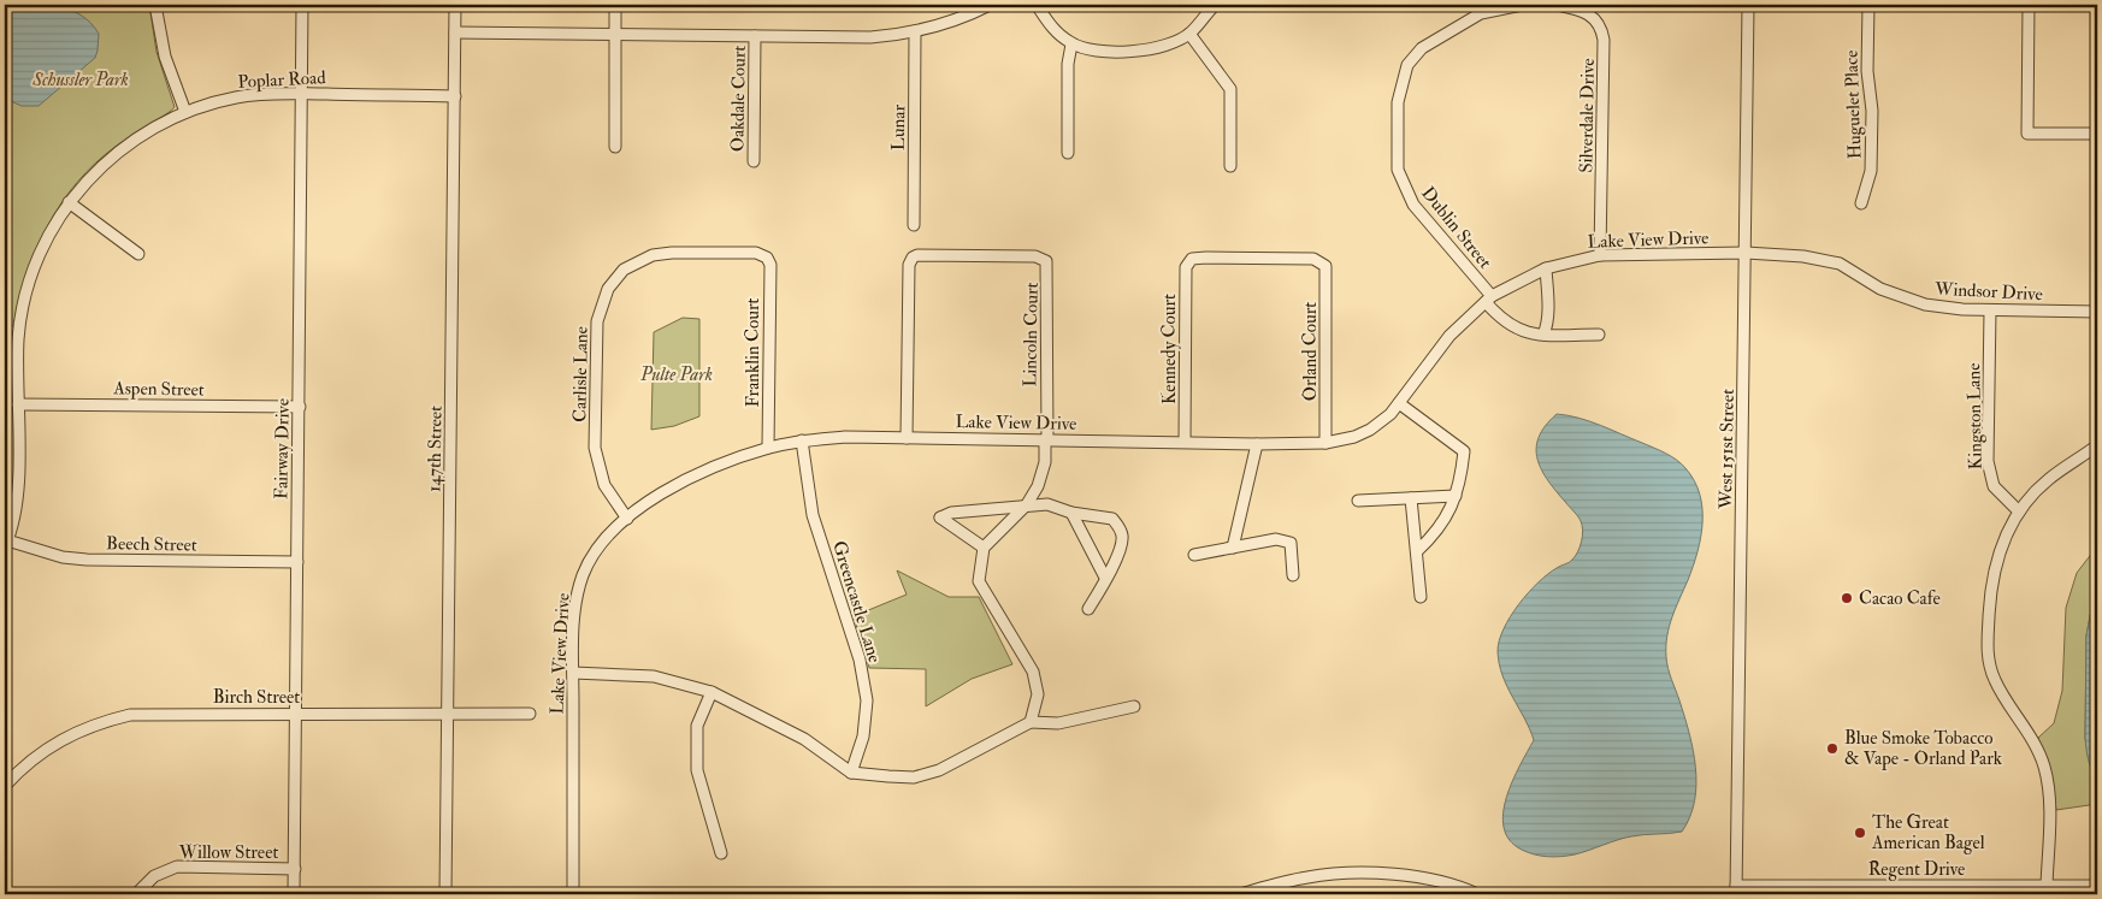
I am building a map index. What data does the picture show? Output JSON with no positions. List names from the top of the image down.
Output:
{
  "streets": {
    "street": [
      "Poplar Road",
      "Oakdale Court",
      "Huguelet Place",
      "Silverdale Drive",
      "Lunar",
      "Dublin Street",
      "Lake View Drive",
      "Windsor Drive",
      "Lincoln Court",
      "Kennedy Court",
      "Orland Court",
      "Franklin Court",
      "Carlisle Lane",
      "Aspen Street",
      "Kingston Lane",
      "Fairway Drive",
      "147th Street",
      "West 151st Street",
      "Beech Street",
      "Greencastle Lane",
      "Birch Street",
      "Willow Street",
      "Regent Drive"
    ]
  },
  "crossings": [
    ["Poplar Road", "Aspen Street"],
    ["Poplar Road", "Fairway Drive"],
    ["Poplar Road", "147th Street"],
    ["Poplar Road", "Beech Street"],
    ["Silverdale Drive", "Lake View Drive"],
    ["Dublin Street", "Lake View Drive"],
    ["Lake View Drive", "Windsor Drive"],
    ["Lake View Drive", "Lincoln Court"],
    ["Lake View Drive", "Kennedy Court"],
    ["Lake View Drive", "Orland Court"],
    ["Lake View Drive", "Franklin Court"],
    ["Lake View Drive", "Carlisle Lane"],
    ["Lake View Drive", "West 151st Street"],
    ["Lake View Drive", "Greencastle Lane"],
    ["Windsor Drive", "Kingston Lane"],
    ["Windsor Drive", "West 151st Street"],
    ["Kennedy Court", "Orland Court"],
    ["Franklin Court", "Carlisle Lane"],
    ["Aspen Street", "Fairway Drive"],
    ["Fairway Drive", "Beech Street"],
    ["Fairway Drive", "Birch Street"],
    ["Fairway Drive", "Willow Street"],
    ["147th Street", "Birch Street"],
    ["West 151st Street", "Regent Drive"]
  ],
  "parks": ["Schussler Park", "Pulte Park"],
  "places": ["Cacao Cafe", "Blue Smoke Tobacco & Vape - Orland Park", "The Great American Bagel"]
}
